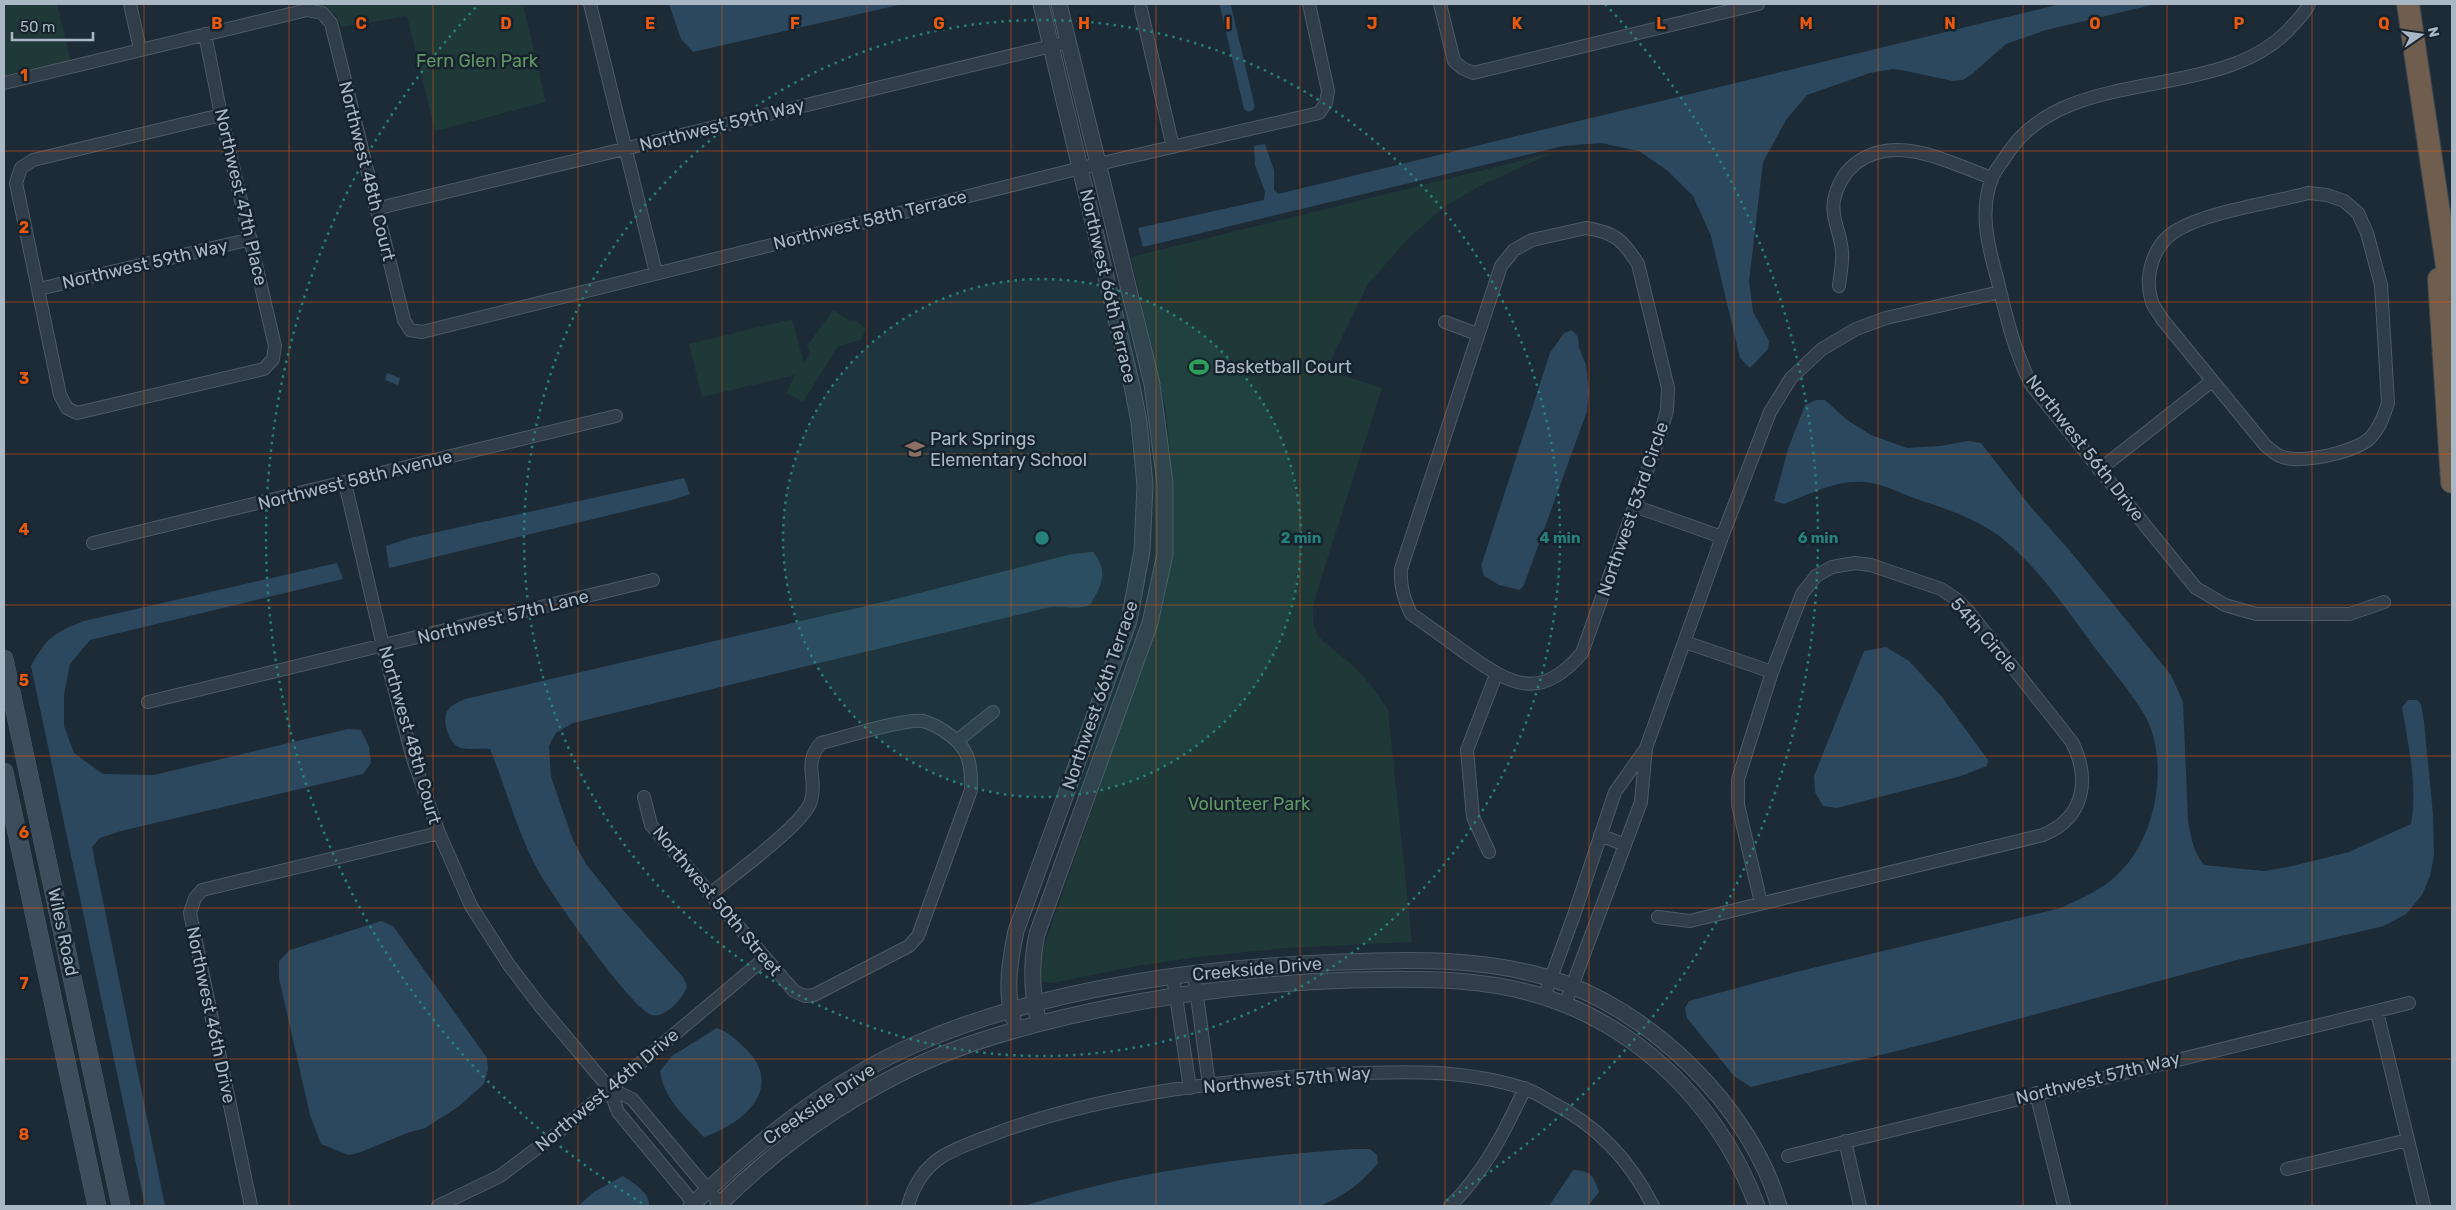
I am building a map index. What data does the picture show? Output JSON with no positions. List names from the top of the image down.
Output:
{
  "streets": {
    "main road": ["Wiles Road"],
    "street": [
      "Northwest 59th Way",
      "Northwest 48th Court",
      "Northwest 47th Place",
      "Northwest 58th Terrace",
      "Northwest 66th Terrace",
      "Northwest 56th Drive",
      "Northwest 58th Avenue",
      "Northwest 53rd Circle",
      "Northwest 57th Lane",
      "54th Circle",
      "Northwest 50th Street",
      "Creekside Drive",
      "Northwest 46th Drive",
      "Northwest 57th Way"
    ]
  },
  "crossings": [
    ["Northwest 59th Way", "Northwest 48th Court"],
    ["Northwest 59th Way", "Northwest 47th Place"],
    ["Northwest 59th Way", "Northwest 66th Terrace"],
    ["Northwest 48th Court", "Northwest 47th Place"],
    ["Northwest 48th Court", "Northwest 58th Terrace"],
    ["Northwest 48th Court", "Northwest 58th Avenue"],
    ["Northwest 48th Court", "Northwest 57th Lane"],
    ["Northwest 48th Court", "Creekside Drive"],
    ["Northwest 48th Court", "Northwest 46th Drive"],
    ["Northwest 58th Terrace", "Northwest 66th Terrace"],
    ["Northwest 66th Terrace", "Creekside Drive"],
    ["Northwest 50th Street", "Northwest 46th Drive"]
  ],
  "parks": ["Fern Glen Park", "Volunteer Park"],
  "places": {
    "sports": ["Basketball Court"],
    "school or university": ["Park Springs Elementary School"]
  },
  "scale_bar": "50 m",
  "north": "right",
  "grid": {
    "columns": [
      "B",
      "C",
      "D",
      "E",
      "F",
      "G",
      "H",
      "I",
      "J",
      "K",
      "L",
      "M",
      "N",
      "O",
      "P",
      "Q"
    ],
    "rows": [
      "1",
      "2",
      "3",
      "4",
      "5",
      "6",
      "7",
      "8"
    ]
  },
  "rings": ["2 min", "4 min", "6 min"]
}
